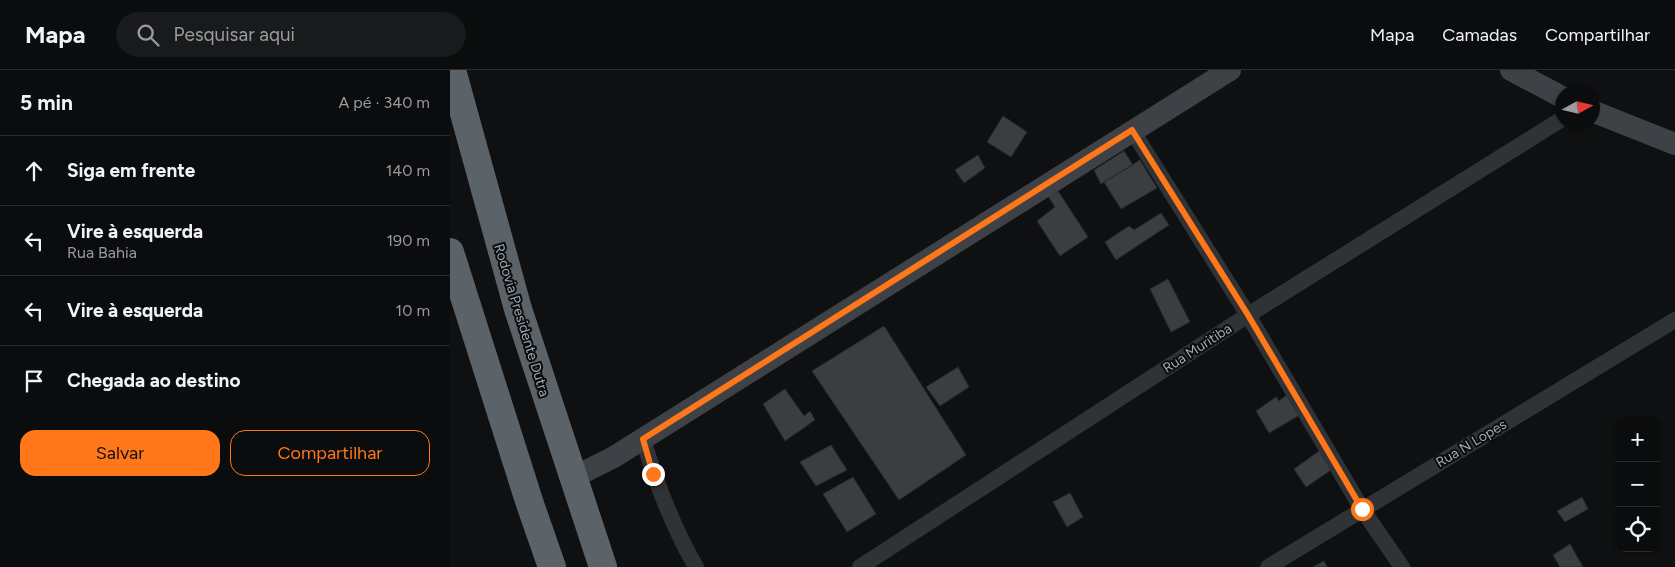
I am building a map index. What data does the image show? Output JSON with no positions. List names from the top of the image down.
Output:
{
  "streets": {
    "highway": ["Rodovia Presidente Dutra"],
    "street": ["Rua Muritiba", "Rua N Lopes"]
  },
  "north": "right",
  "page": {
    "header": "Mapa",
    "search": "Pesquisar aqui",
    "nav": ["Mapa", "Camadas", "Compartilhar"],
    "heading": ["5 min", "A pé · 340 m"],
    "list": [
      ["Siga em frente", "140 m"],
      ["Vire à esquerda", "Rua Bahia", "190 m"],
      ["Vire à esquerda", "10 m"],
      "Chegada ao destino"
    ],
    "buttons": ["Salvar", "Compartilhar"],
    "map_buttons": ["+", "−"]
  }
}
